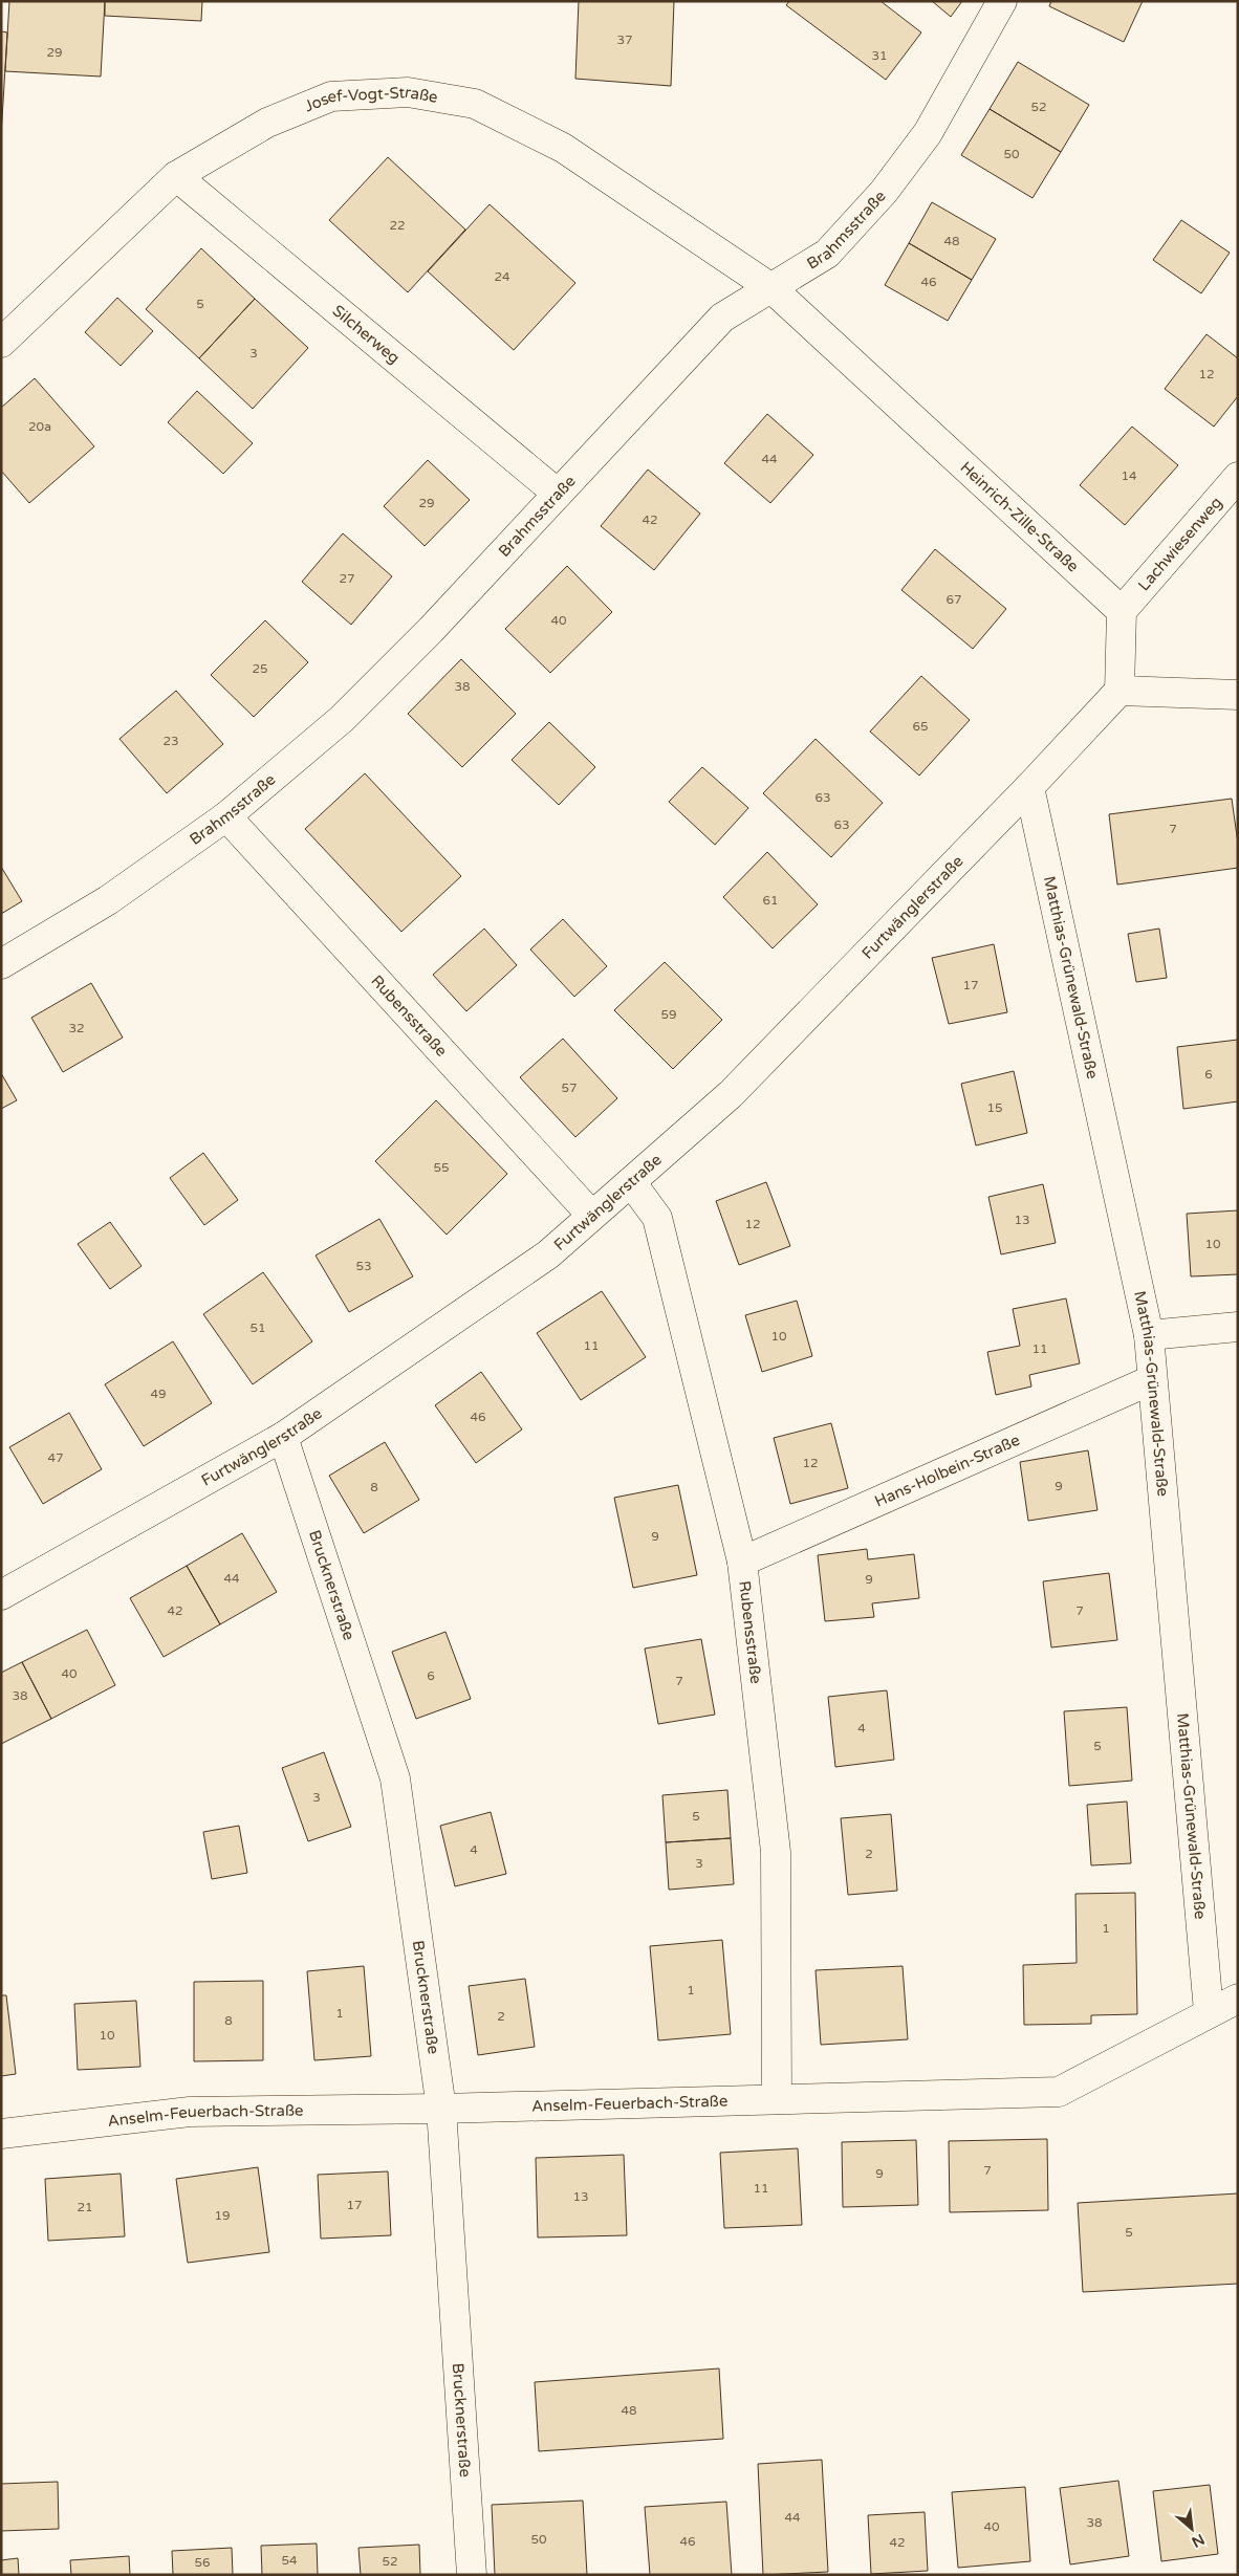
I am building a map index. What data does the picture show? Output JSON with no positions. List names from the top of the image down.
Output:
{
  "streets": {
    "street": [
      "Josef-Vogt-Straße",
      "Brahmsstraße",
      "Silcherweg",
      "Heinrich-Zille-Straße",
      "Lachwiesenweg",
      "Furtwänglerstraße",
      "Matthias-Grünewald-Straße",
      "Rubensstraße",
      "Hans-Holbein-Straße",
      "Brucknerstraße",
      "Anselm-Feuerbach-Straße"
    ]
  },
  "crossings": [
    ["Josef-Vogt-Straße", "Brahmsstraße"],
    ["Josef-Vogt-Straße", "Silcherweg"],
    ["Josef-Vogt-Straße", "Heinrich-Zille-Straße"],
    ["Brahmsstraße", "Silcherweg"],
    ["Brahmsstraße", "Heinrich-Zille-Straße"],
    ["Brahmsstraße", "Rubensstraße"],
    ["Heinrich-Zille-Straße", "Lachwiesenweg"],
    ["Furtwänglerstraße", "Matthias-Grünewald-Straße"],
    ["Furtwänglerstraße", "Rubensstraße"],
    ["Furtwänglerstraße", "Brucknerstraße"],
    ["Matthias-Grünewald-Straße", "Hans-Holbein-Straße"],
    ["Matthias-Grünewald-Straße", "Anselm-Feuerbach-Straße"],
    ["Rubensstraße", "Hans-Holbein-Straße"],
    ["Rubensstraße", "Anselm-Feuerbach-Straße"],
    ["Brucknerstraße", "Anselm-Feuerbach-Straße"]
  ],
  "house_numbers": [
    "37",
    "29",
    "31",
    "52",
    "50",
    "22",
    "48",
    "24",
    "46",
    "5",
    "3",
    "12",
    "20a",
    "44",
    "14",
    "29",
    "42",
    "27",
    "67",
    "40",
    "25",
    "38",
    "65",
    "23",
    "63",
    "63",
    "7",
    "61",
    "17",
    "59",
    "32",
    "6",
    "57",
    "15",
    "55",
    "13",
    "12",
    "10",
    "53",
    "51",
    "10",
    "11",
    "11",
    "49",
    "46",
    "47",
    "12",
    "9",
    "8",
    "9",
    "44",
    "9",
    "42",
    "7",
    "40",
    "6",
    "7",
    "38",
    "4",
    "5",
    "3",
    "5",
    "4",
    "2",
    "3",
    "1",
    "1",
    "1",
    "2",
    "8",
    "10",
    "7",
    "9",
    "11",
    "13",
    "17",
    "21",
    "19",
    "5",
    "48",
    "44",
    "38",
    "40",
    "50",
    "46",
    "42",
    "54",
    "52",
    "56"
  ],
  "north": "bottom right"
}
